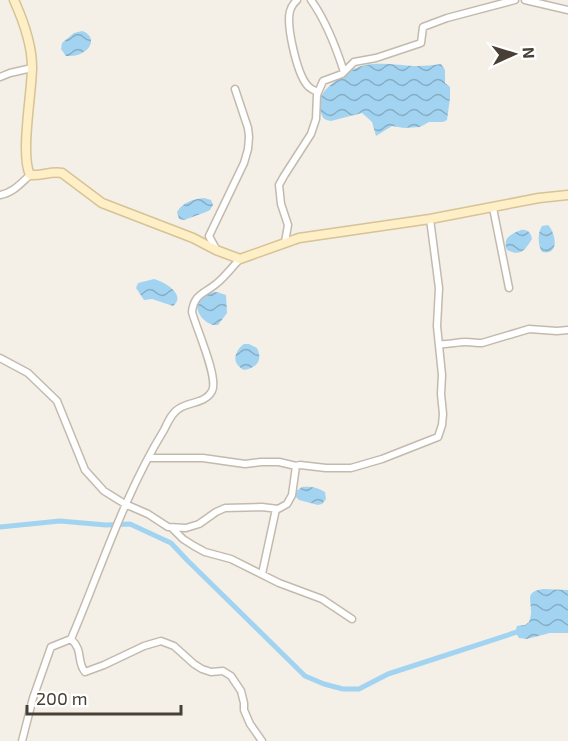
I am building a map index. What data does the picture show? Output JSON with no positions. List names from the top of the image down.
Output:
{
  "scale_bar": "200 m",
  "north": "right"
}
